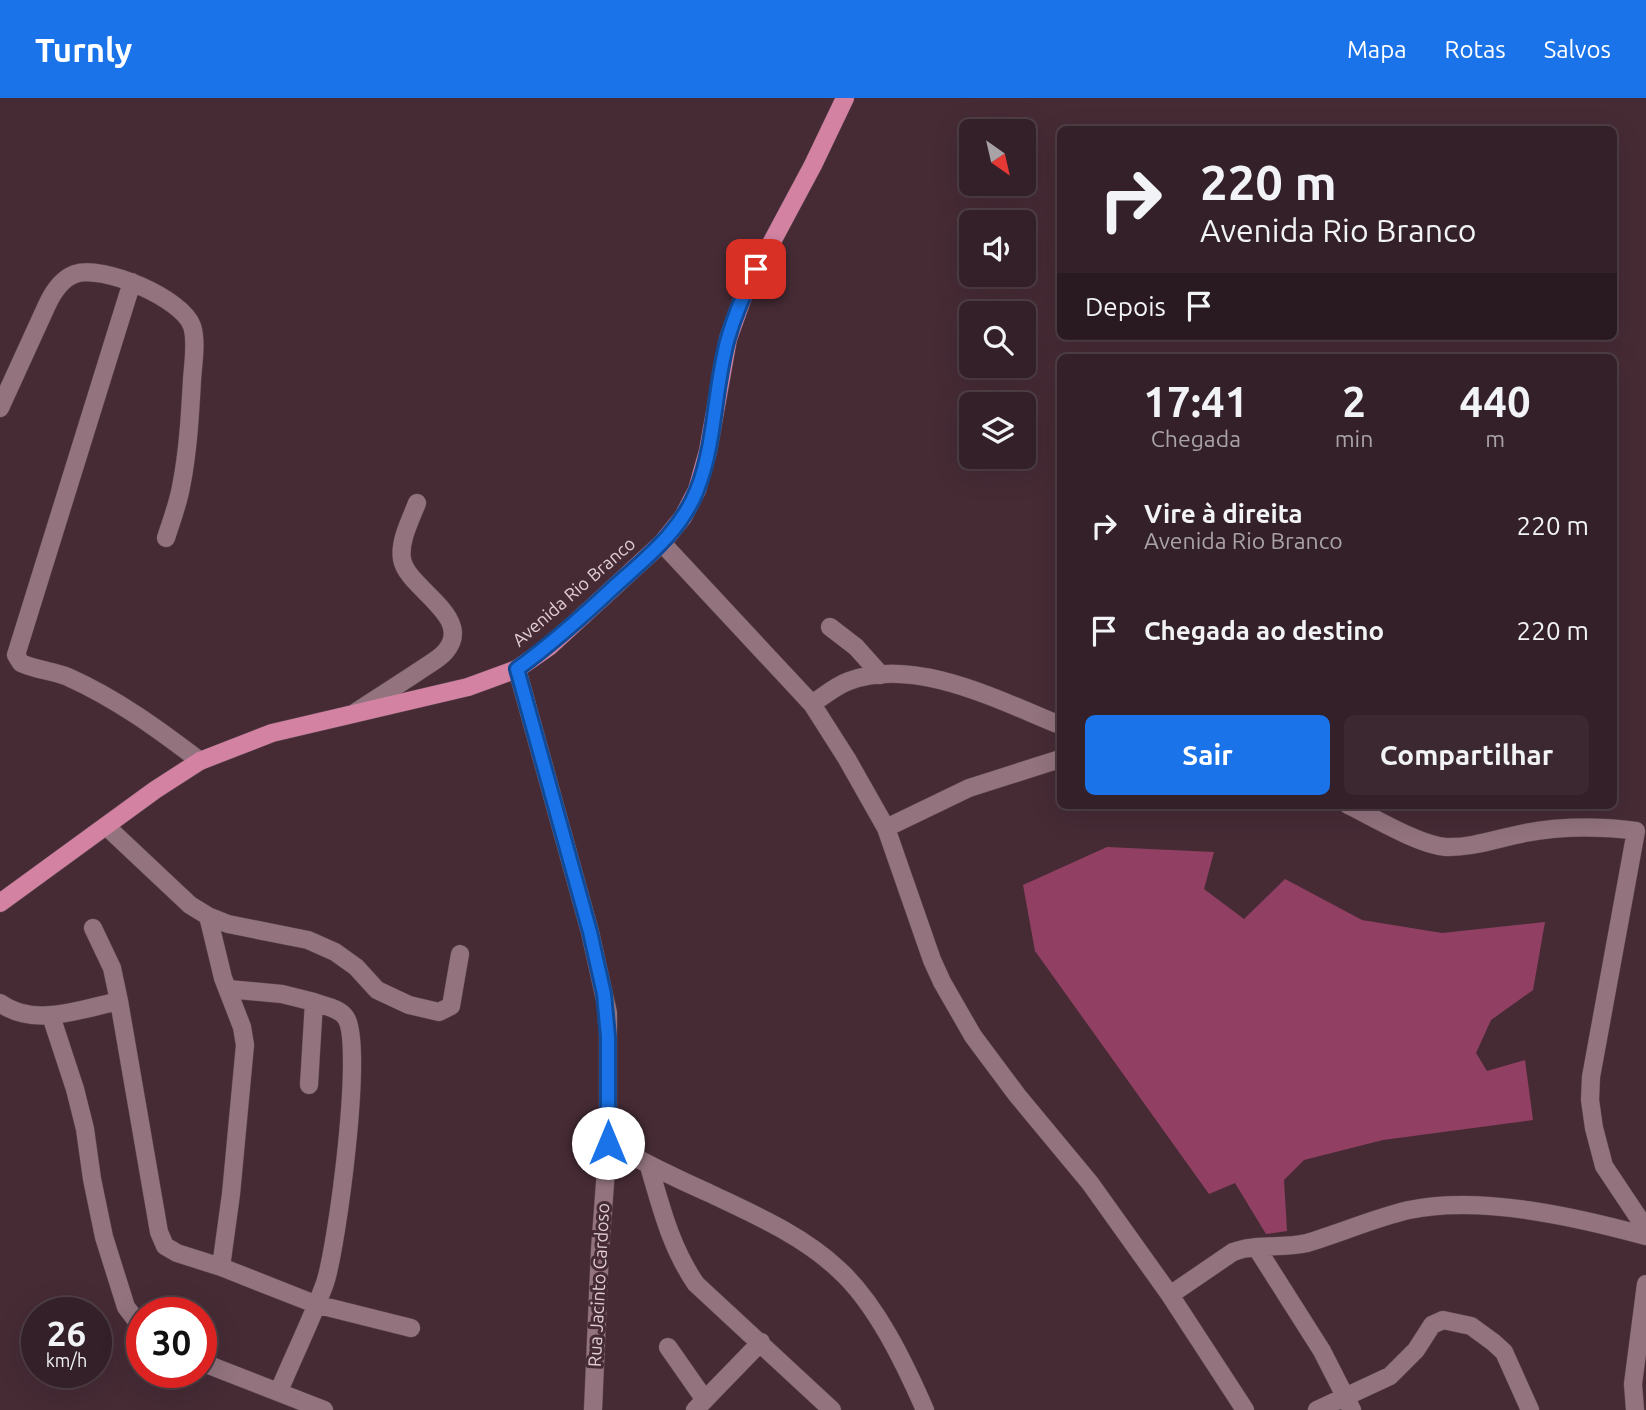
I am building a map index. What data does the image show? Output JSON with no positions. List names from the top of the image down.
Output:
{
  "streets": {
    "main road": ["Avenida Rio Branco"],
    "street": ["Rua Jacinto Cardoso"]
  },
  "crossings": [
    ["Avenida Rio Branco", "Rua Jacinto Cardoso"]
  ],
  "north": "bottom right",
  "page": {
    "header": "Turnly",
    "nav": ["Mapa", "Rotas", "Salvos"],
    "turn": ["220 m", "Avenida Rio Branco"],
    "then": "Depois",
    "eta": [
      "17:41",
      "Chegada",
      "2",
      "min",
      "440",
      "m"
    ],
    "list": [
      {
        "name": "Vire à direita",
        "note": "Avenida Rio Branco",
        "value": "220 m"
      },
      {
        "name": "Chegada ao destino",
        "value": "220 m"
      }
    ],
    "buttons": ["Sair", "Compartilhar"],
    "speed": "26 km/h",
    "limit": "30"
  }
}
